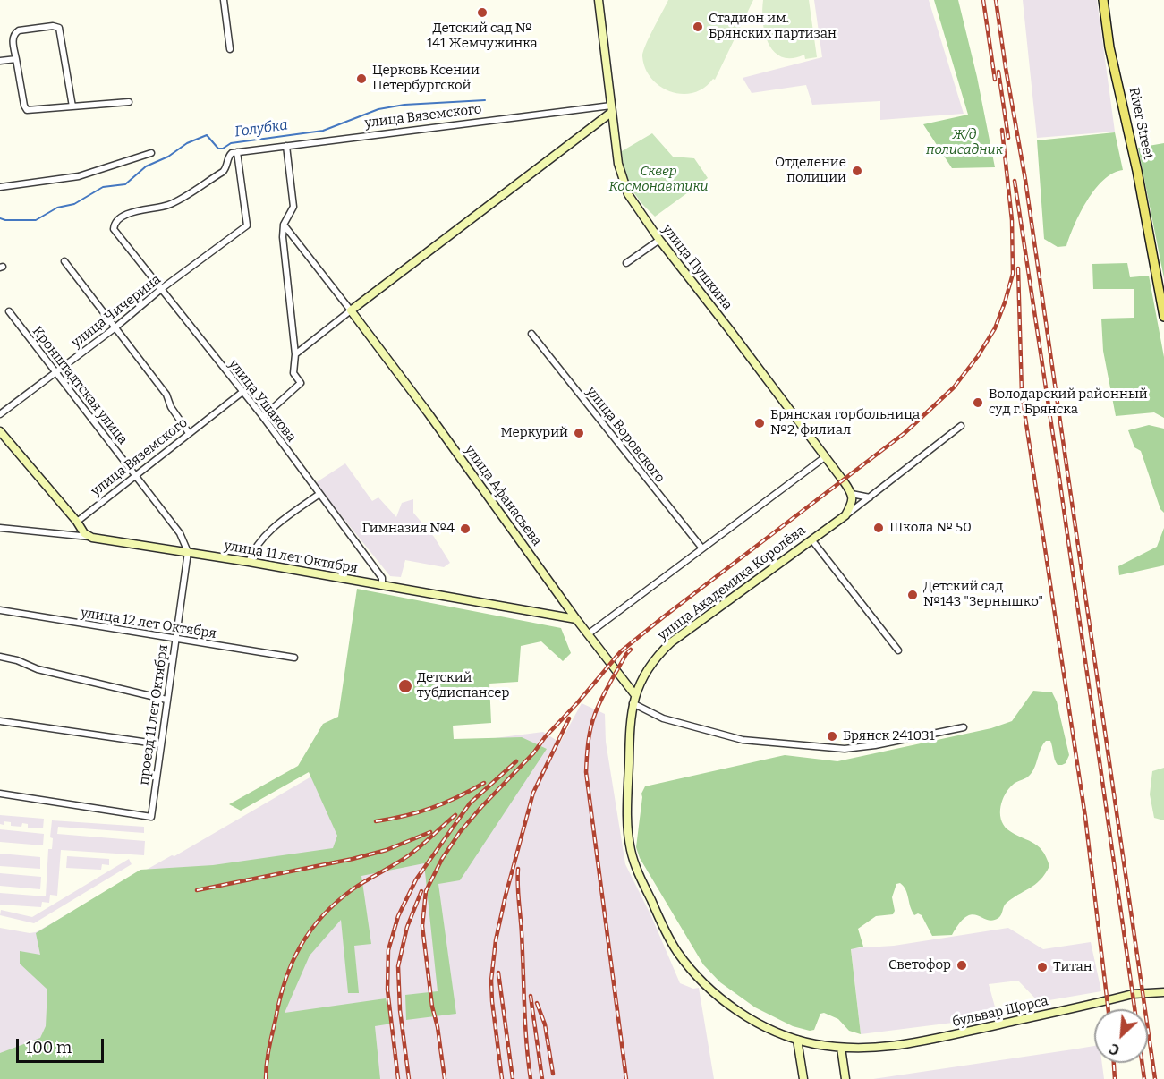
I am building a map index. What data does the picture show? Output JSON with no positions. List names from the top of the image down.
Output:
{
  "streets": {
    "main road": [
      "River Street",
      "улица Пушкина",
      "улица Афанасьева",
      "улица 11 лет Октября",
      "улица Академика Королёва",
      "бульвар Щорса"
    ],
    "street": [
      "улица Вяземского",
      "улица Чичерина",
      "Кронштадтская улица",
      "улица Ушакова",
      "улица Воровского",
      "улица 12 лет Октября",
      "проезд 11 лет Октября"
    ]
  },
  "crossings": [
    ["улица Вяземского", "улица Пушкина"],
    ["улица Вяземского", "улица Чичерина"],
    ["улица Вяземского", "Кронштадтская улица"],
    ["улица Вяземского", "улица Ушакова"],
    ["улица Чичерина", "Кронштадтская улица"],
    ["улица Чичерина", "улица Ушакова"],
    ["Кронштадтская улица", "улица 11 лет Октября"],
    ["Кронштадтская улица", "проезд 11 лет Октября"],
    ["улица Ушакова", "улица 11 лет Октября"],
    ["улица Афанасьева", "улица 11 лет Октября"],
    ["улица Афанасьева", "улица Академика Королёва"],
    ["улица 11 лет Октября", "проезд 11 лет Октября"],
    ["улица Академика Королёва", "бульвар Щорса"],
    ["улица 12 лет Октября", "проезд 11 лет Октября"]
  ],
  "water": ["Голубка"],
  "parks": ["Ж/д полисадник", "Сквер Космонавтики"],
  "places": [
    "Детский сад № 141 Жемчужинка",
    "Стадион им. Брянских партизан",
    "Церковь Ксении Петербургской",
    "Отделение полиции",
    "Володарский районный суд г. Брянска",
    "Брянская горбольница №2, филиал",
    "Меркурий",
    "Школа № 50",
    "Гимназия №4",
    "Детский сад №143 \"Зернышко\"",
    "Детский тубдиспансер",
    "Брянск 241031",
    "Светофор",
    "Титан"
  ],
  "scale_bar": "100 m",
  "north": "bottom left"
}
